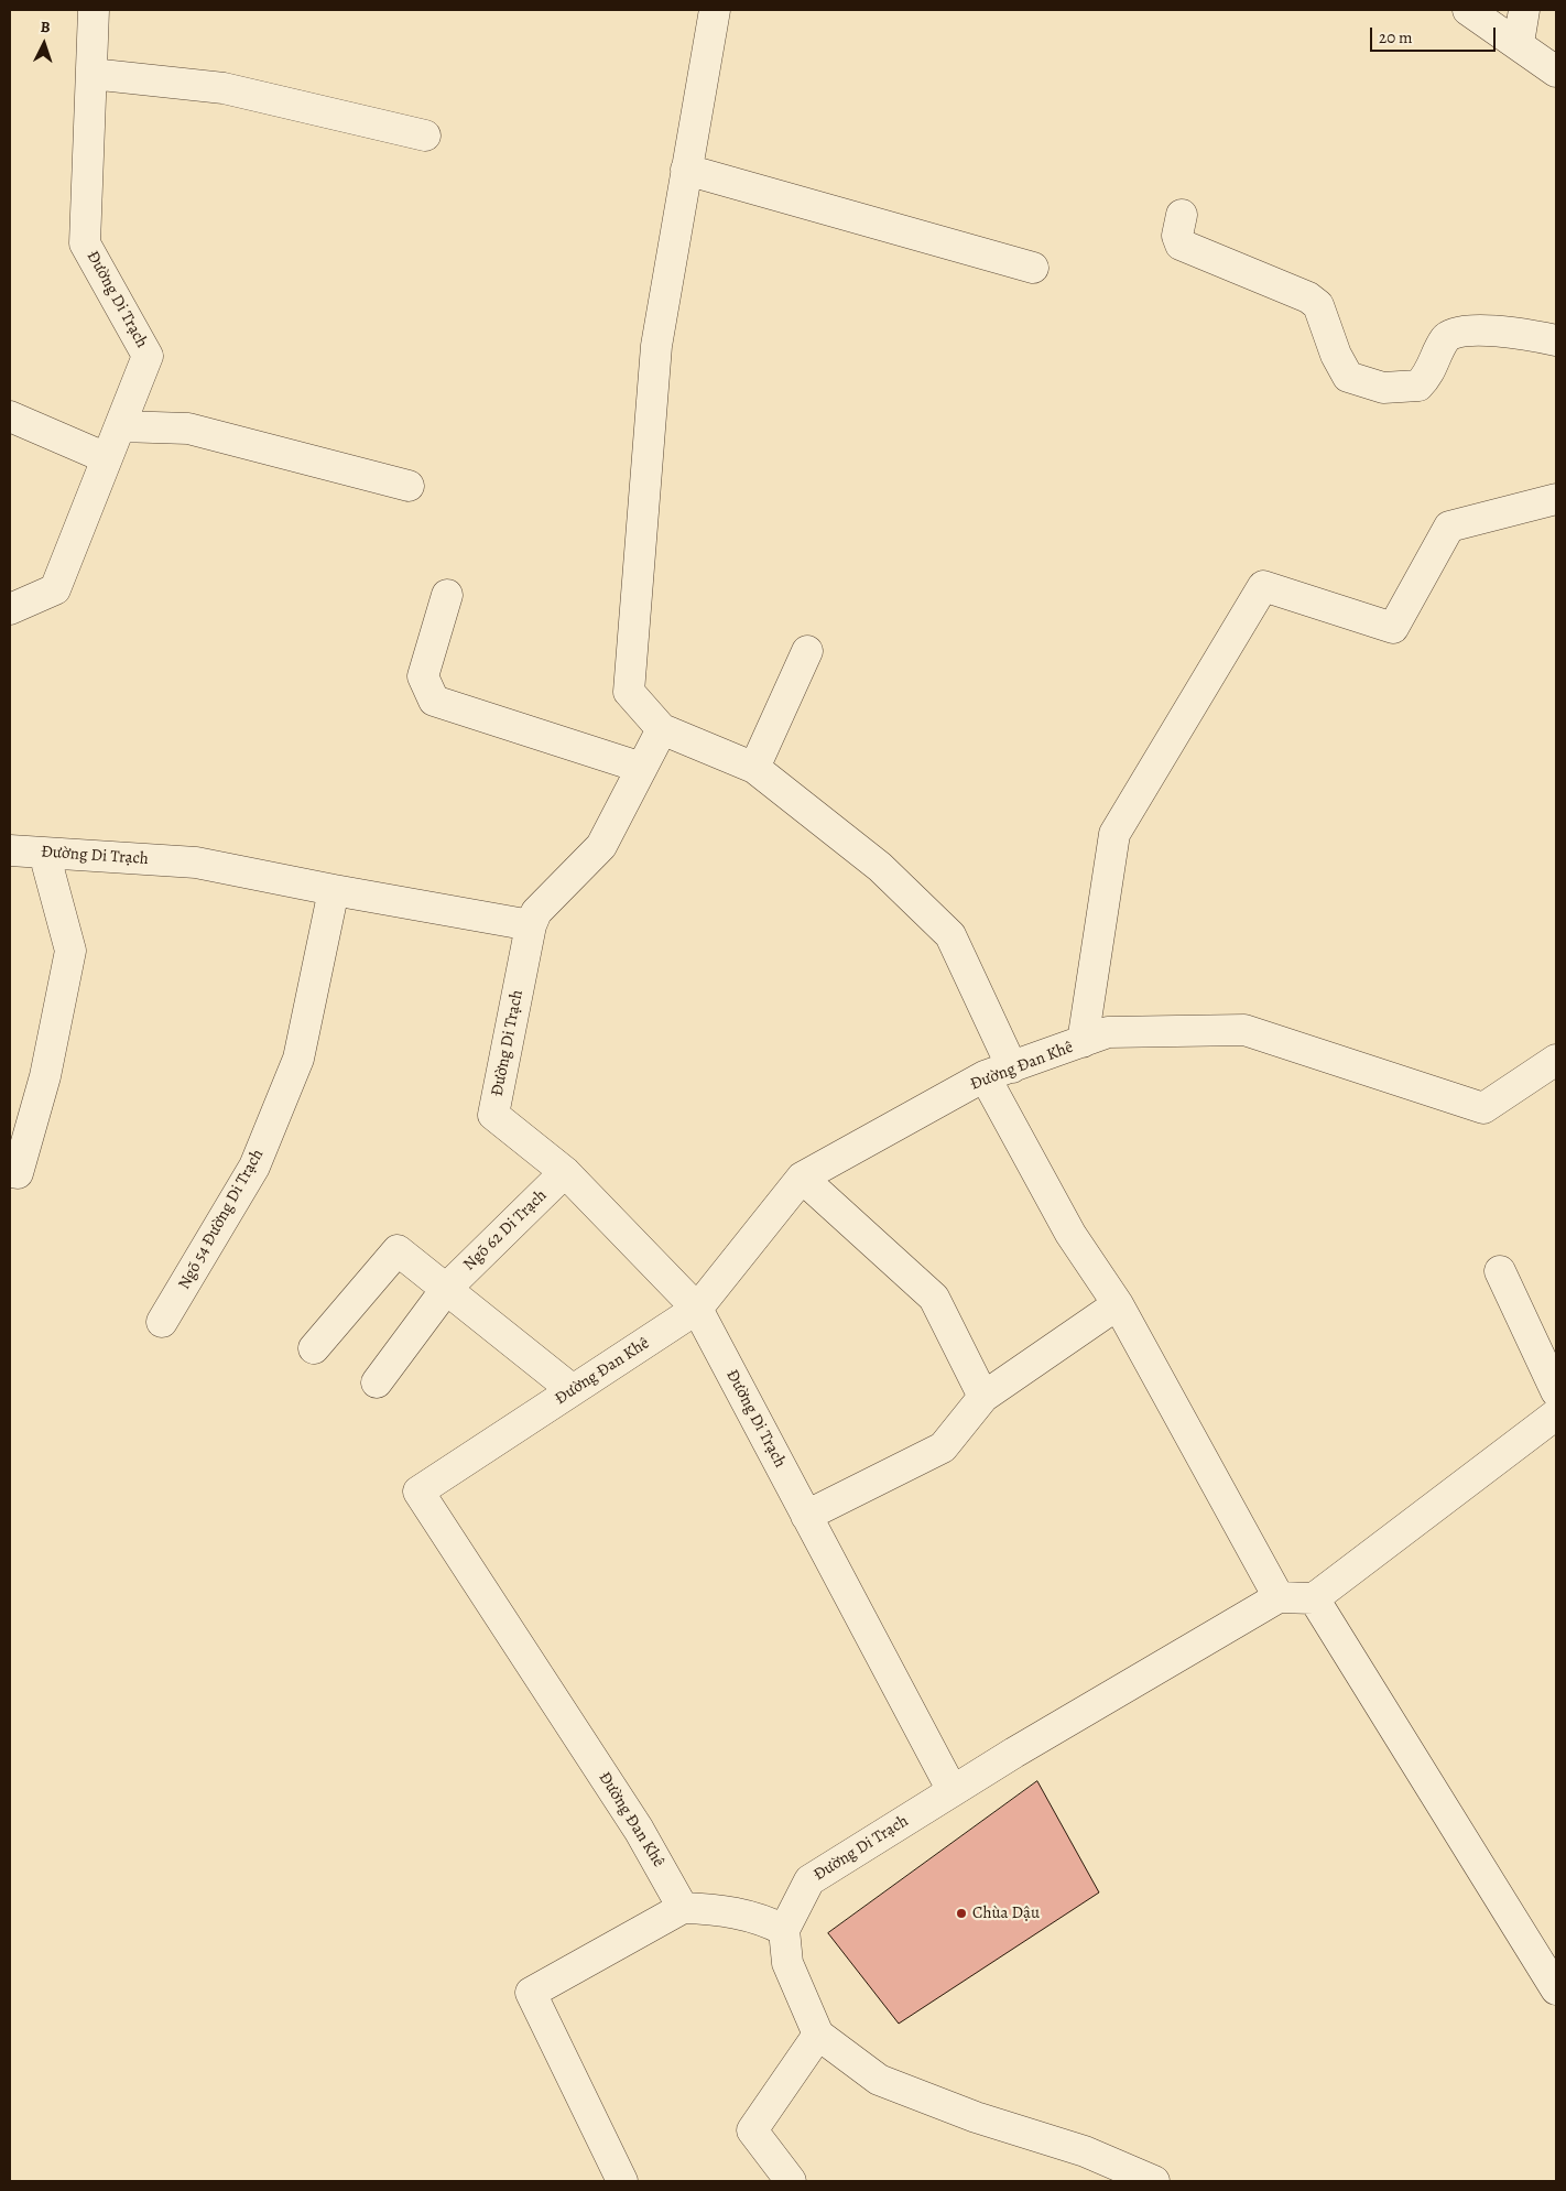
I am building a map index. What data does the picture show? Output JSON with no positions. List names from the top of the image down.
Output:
{
  "streets": {
    "street": [
      "Đường Di Trạch",
      "Đường Đan Khê",
      "Ngõ 54 Đường Di Trạch",
      "Ngõ 62 Di Trạch"
    ]
  },
  "crossings": [
    ["Đường Di Trạch", "Đường Đan Khê"],
    ["Đường Di Trạch", "Ngõ 54 Đường Di Trạch"],
    ["Đường Di Trạch", "Ngõ 62 Di Trạch"]
  ],
  "places": ["Chùa Dậu"],
  "scale_bar": "20 m",
  "north": "top"
}
